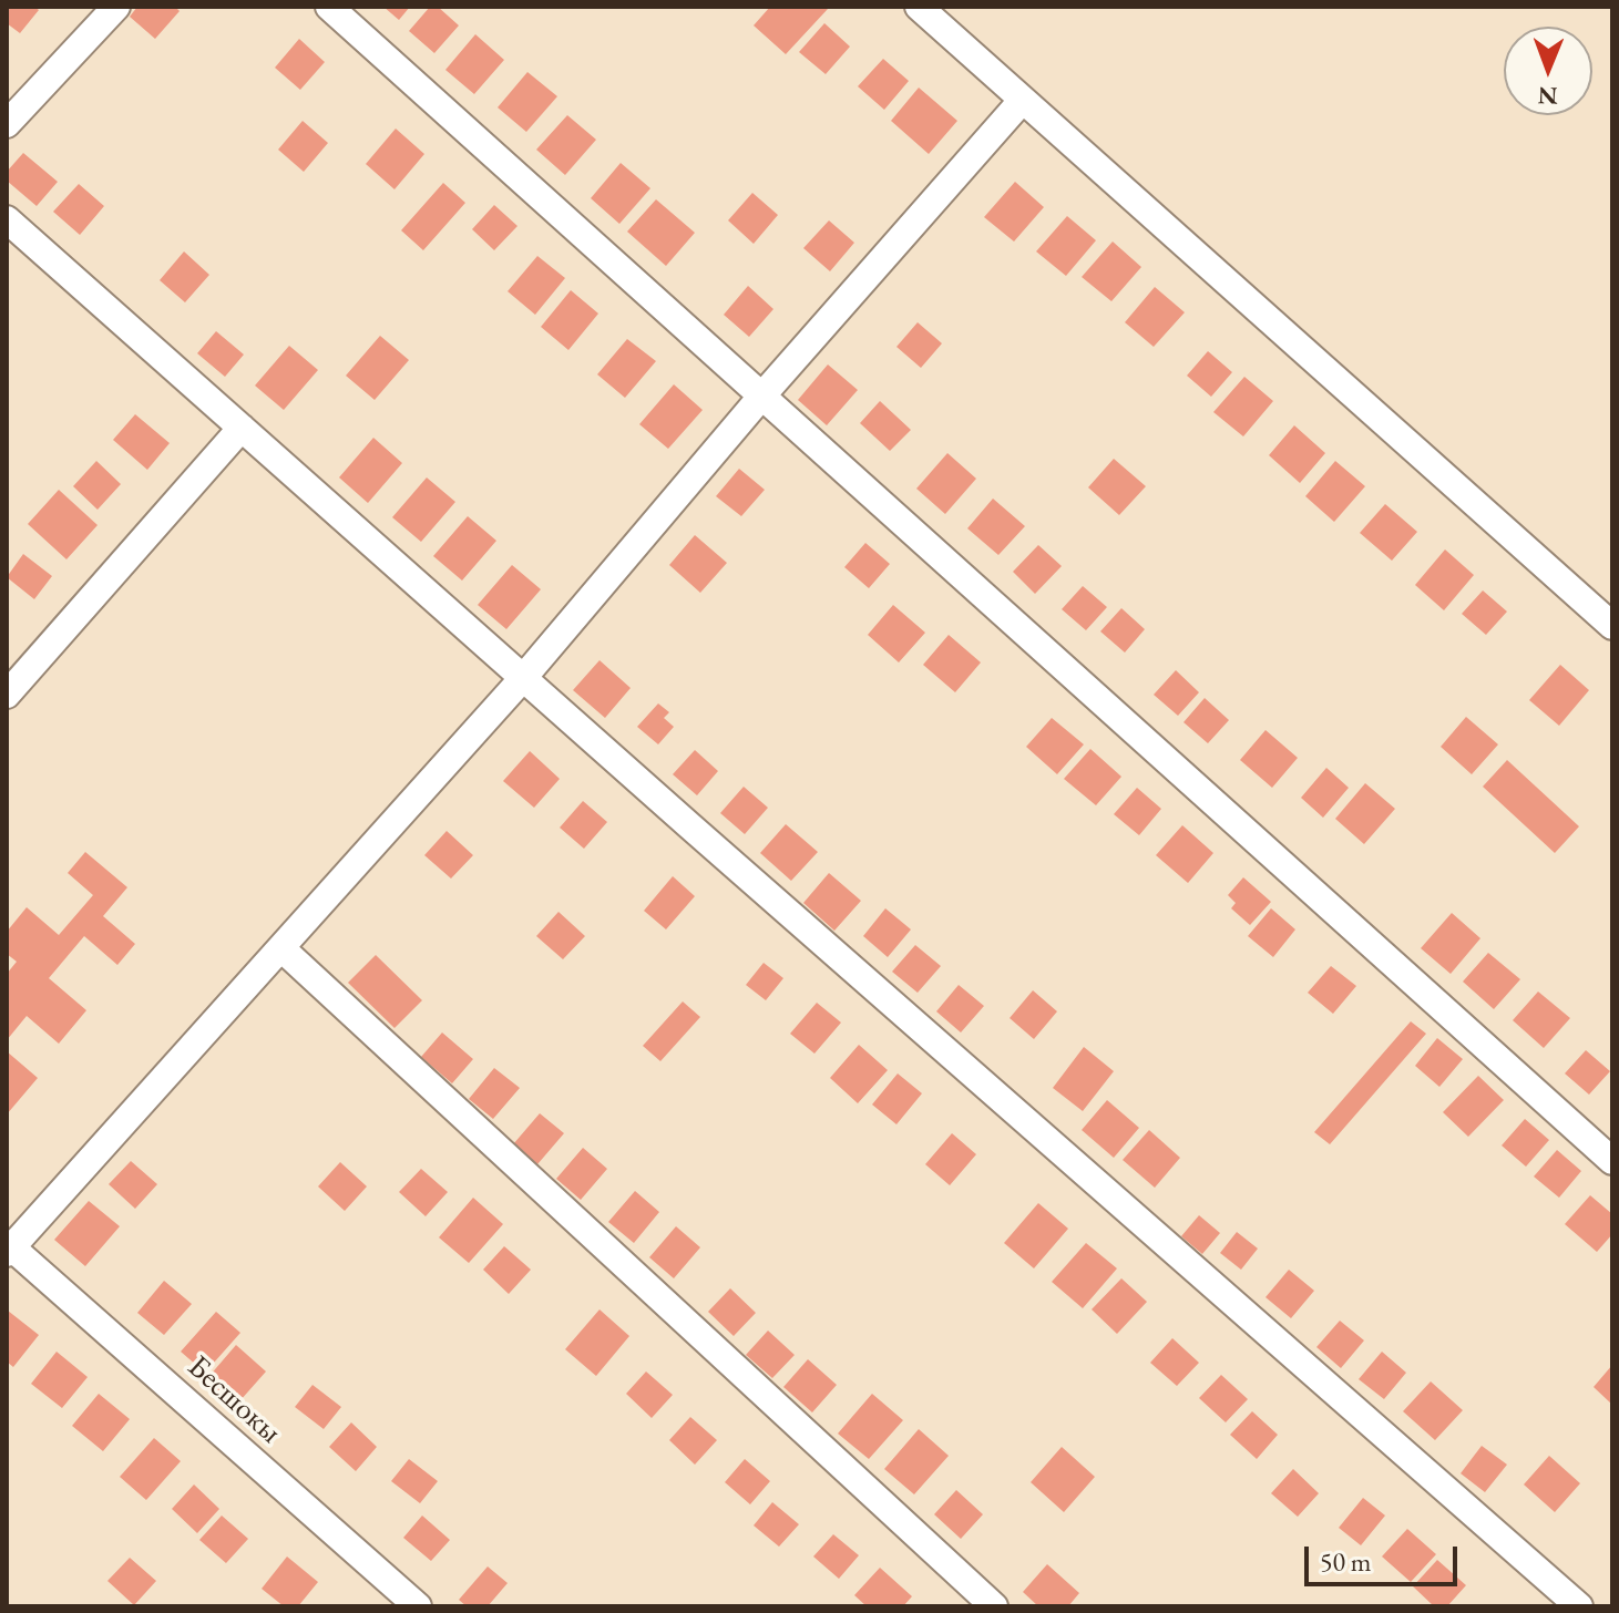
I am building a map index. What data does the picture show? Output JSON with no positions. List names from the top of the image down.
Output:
{
  "streets": {
    "street": ["Бесшокы"]
  },
  "scale_bar": "50 m",
  "north": "bottom"
}
